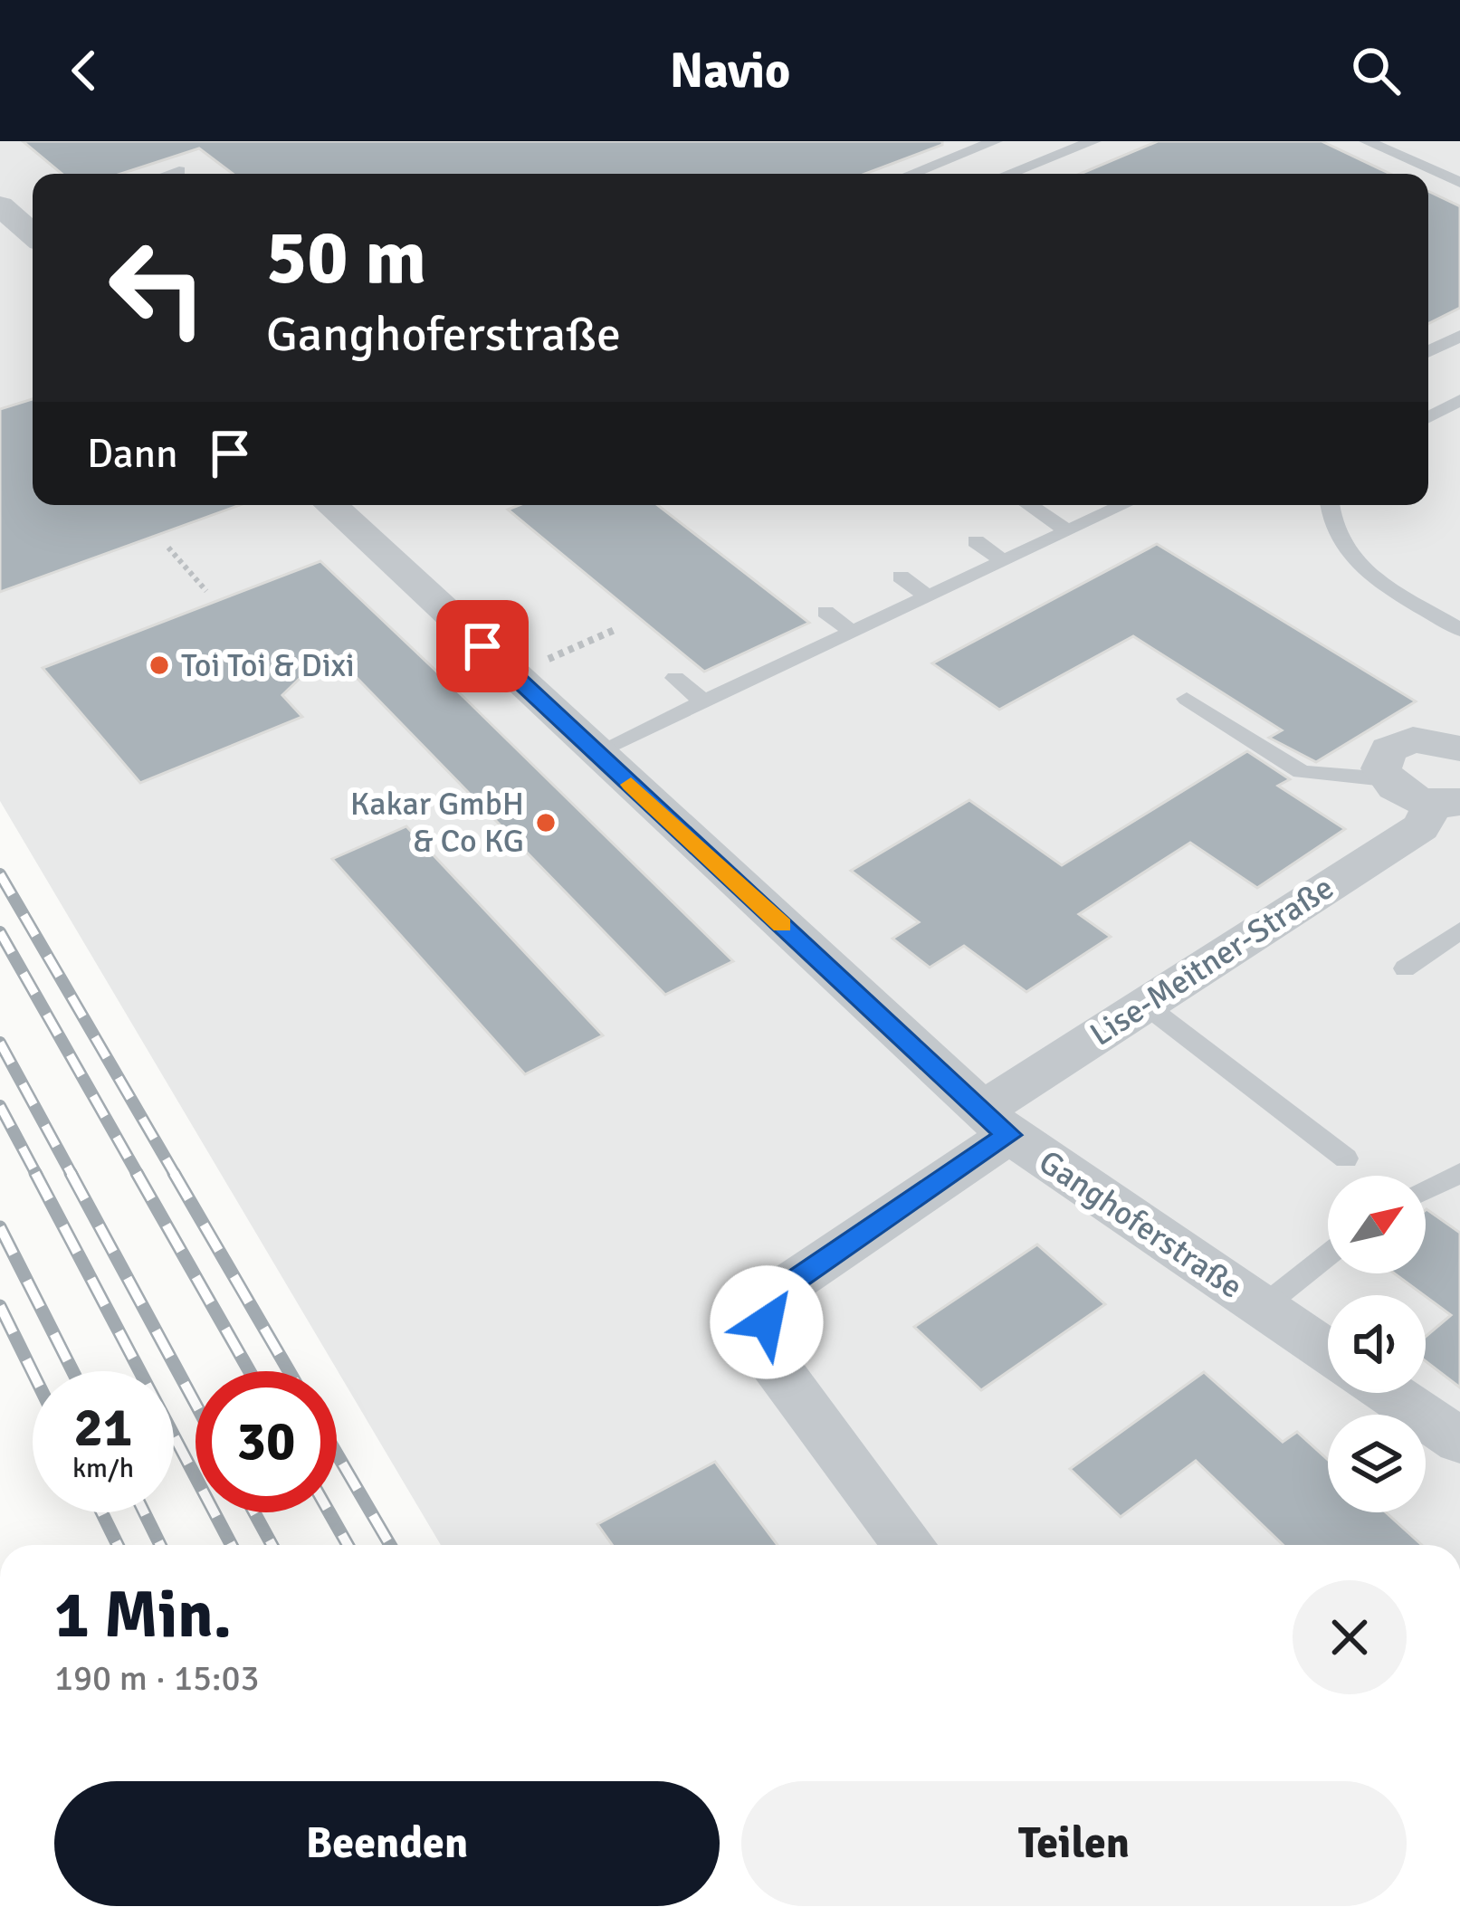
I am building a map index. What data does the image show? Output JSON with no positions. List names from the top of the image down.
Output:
{
  "streets": {
    "street": ["Lise-Meitner-Straße", "Ganghoferstraße"]
  },
  "crossings": [
    ["Lise-Meitner-Straße", "Ganghoferstraße"]
  ],
  "places": ["Toi Toi & Dixi", "Kakar GmbH & Co KG"],
  "north": "top right",
  "page": {
    "header": "Navio",
    "turn": ["50 m", "Ganghoferstraße"],
    "then": "Dann",
    "speed": "21 km/h",
    "limit": "30",
    "heading": ["1 Min.", "190 m · 15:03"],
    "buttons": ["Beenden", "Teilen"]
  }
}
